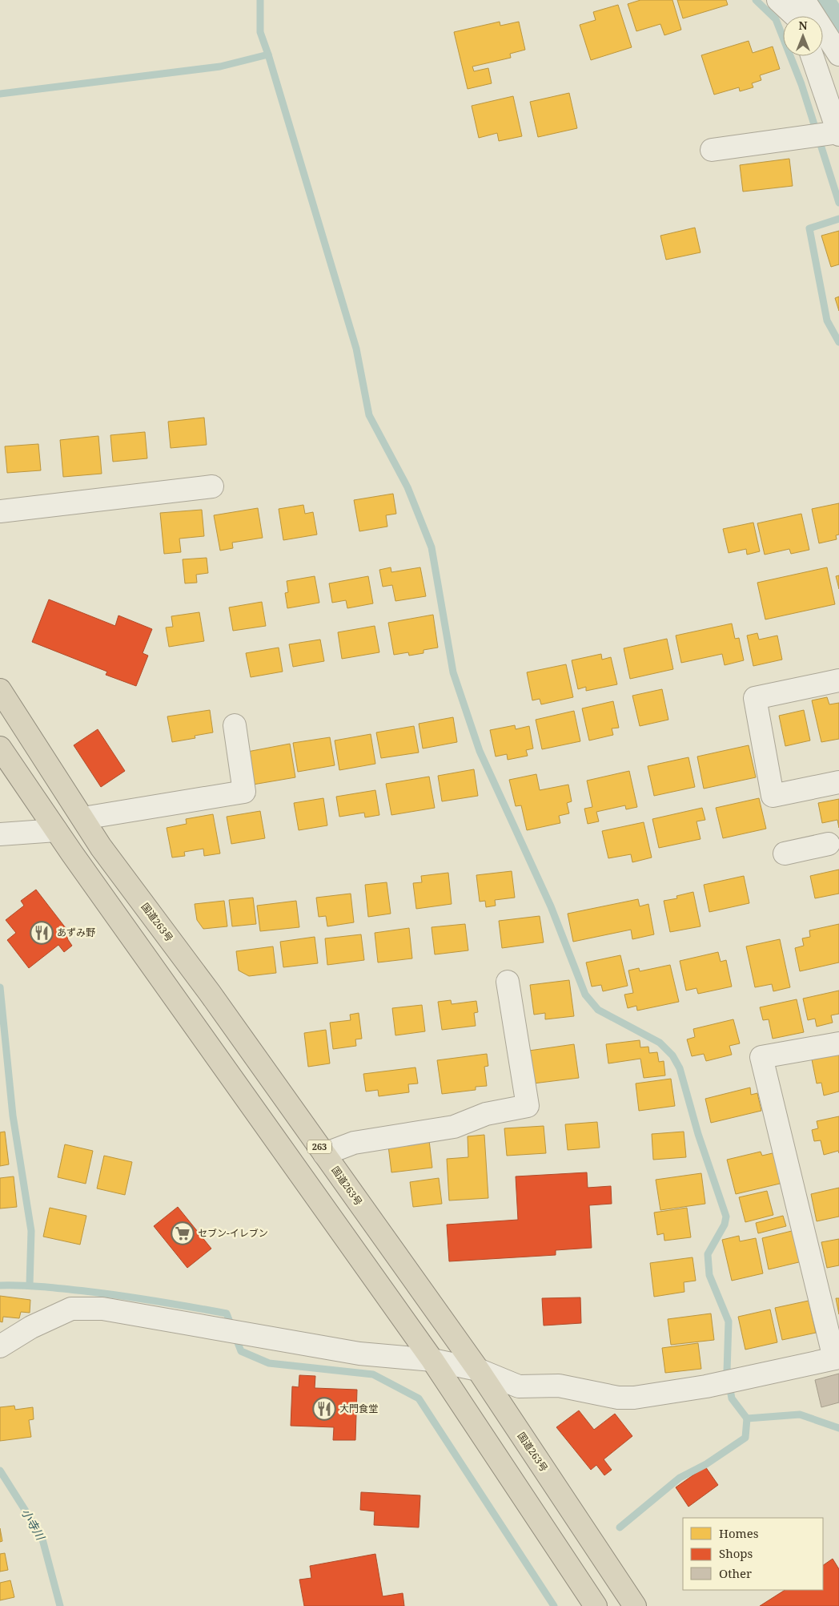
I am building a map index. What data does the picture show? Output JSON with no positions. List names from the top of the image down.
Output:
{
  "streets": {
    "highway": ["国道263号", "263"]
  },
  "water": ["小寺川"],
  "places": {
    "restaurant": ["あずみ野", "大門食堂"],
    "supermarket": ["セブン-イレブン"]
  },
  "legend": ["Homes", "Shops", "Other"],
  "north": "top"
}
